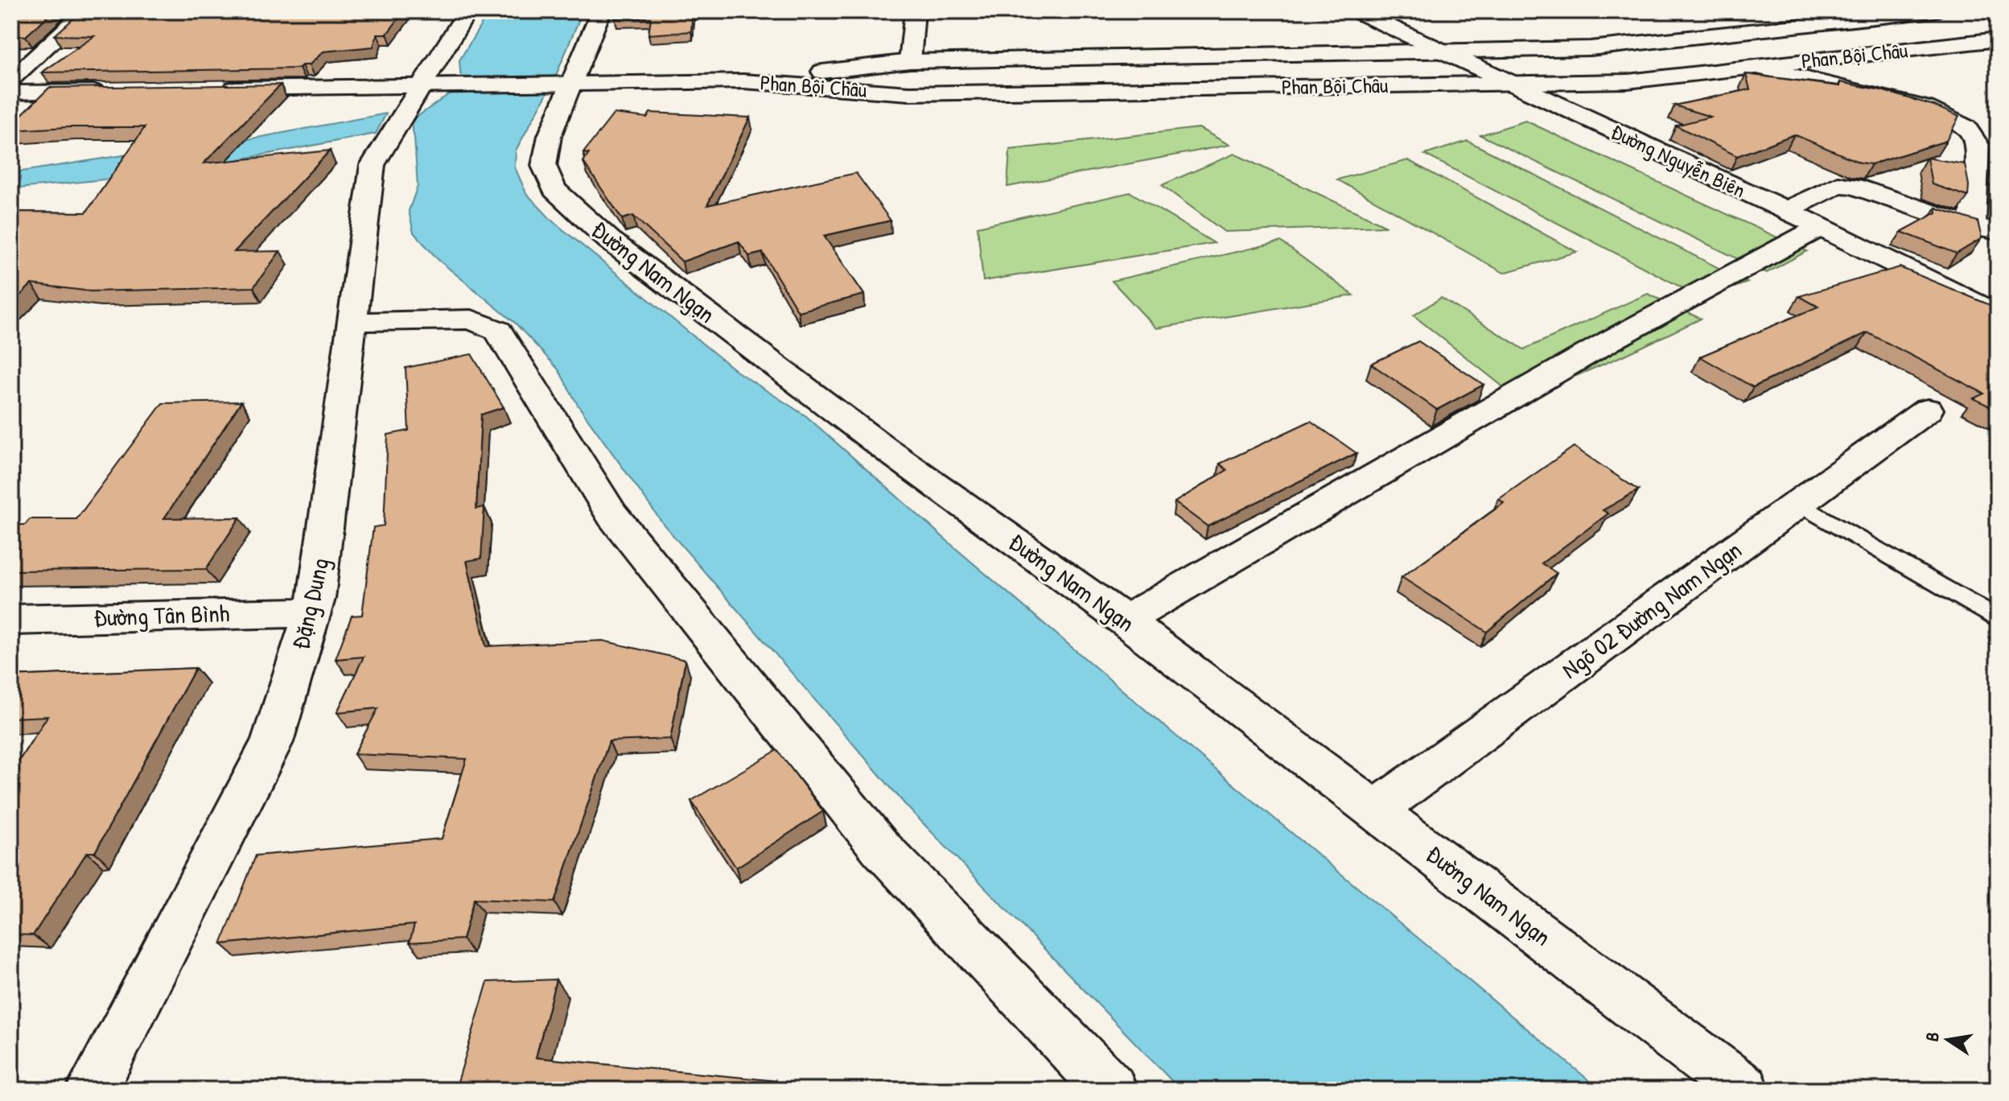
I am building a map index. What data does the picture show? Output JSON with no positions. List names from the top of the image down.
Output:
{
  "streets": {
    "street": [
      "Phan Bội Châu",
      "Đường Nguyễn Biên",
      "Đường Nam Ngạn",
      "Đặng Dung",
      "Ngõ 02 Đường Nam Ngạn",
      "Đường Tân Bình"
    ]
  },
  "crossings": [
    ["Phan Bội Châu", "Đường Nguyễn Biên"],
    ["Đường Nam Ngạn", "Ngõ 02 Đường Nam Ngạn"],
    ["Đặng Dung", "Đường Tân Bình"]
  ],
  "north": "left"
}
